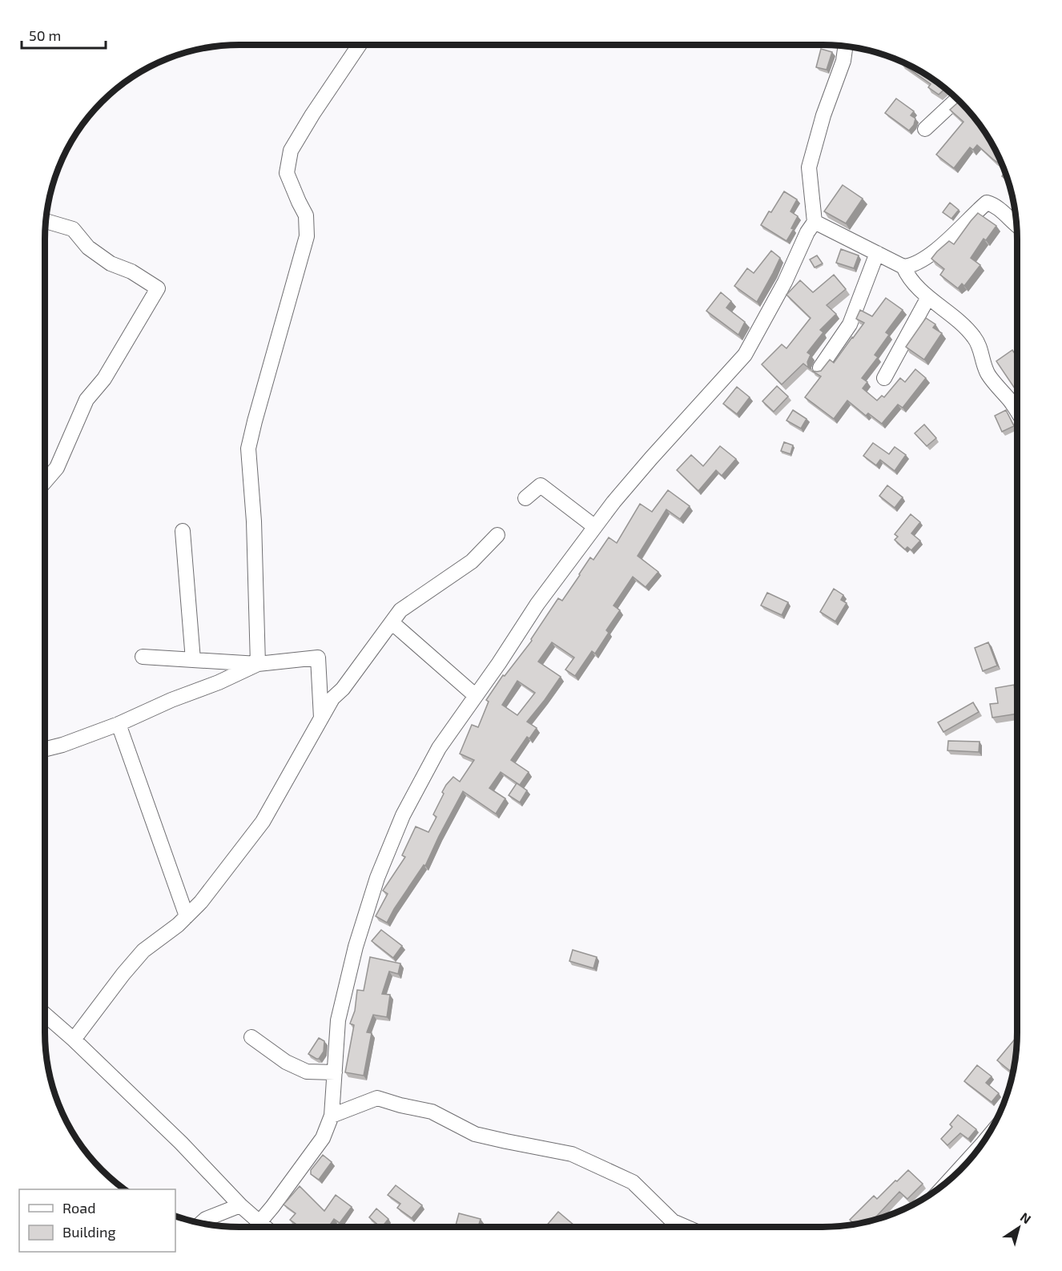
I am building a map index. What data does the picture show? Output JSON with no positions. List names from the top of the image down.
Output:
{
  "legend": ["Road", "Building"],
  "scale_bar": "50 m",
  "north": "top right"
}
